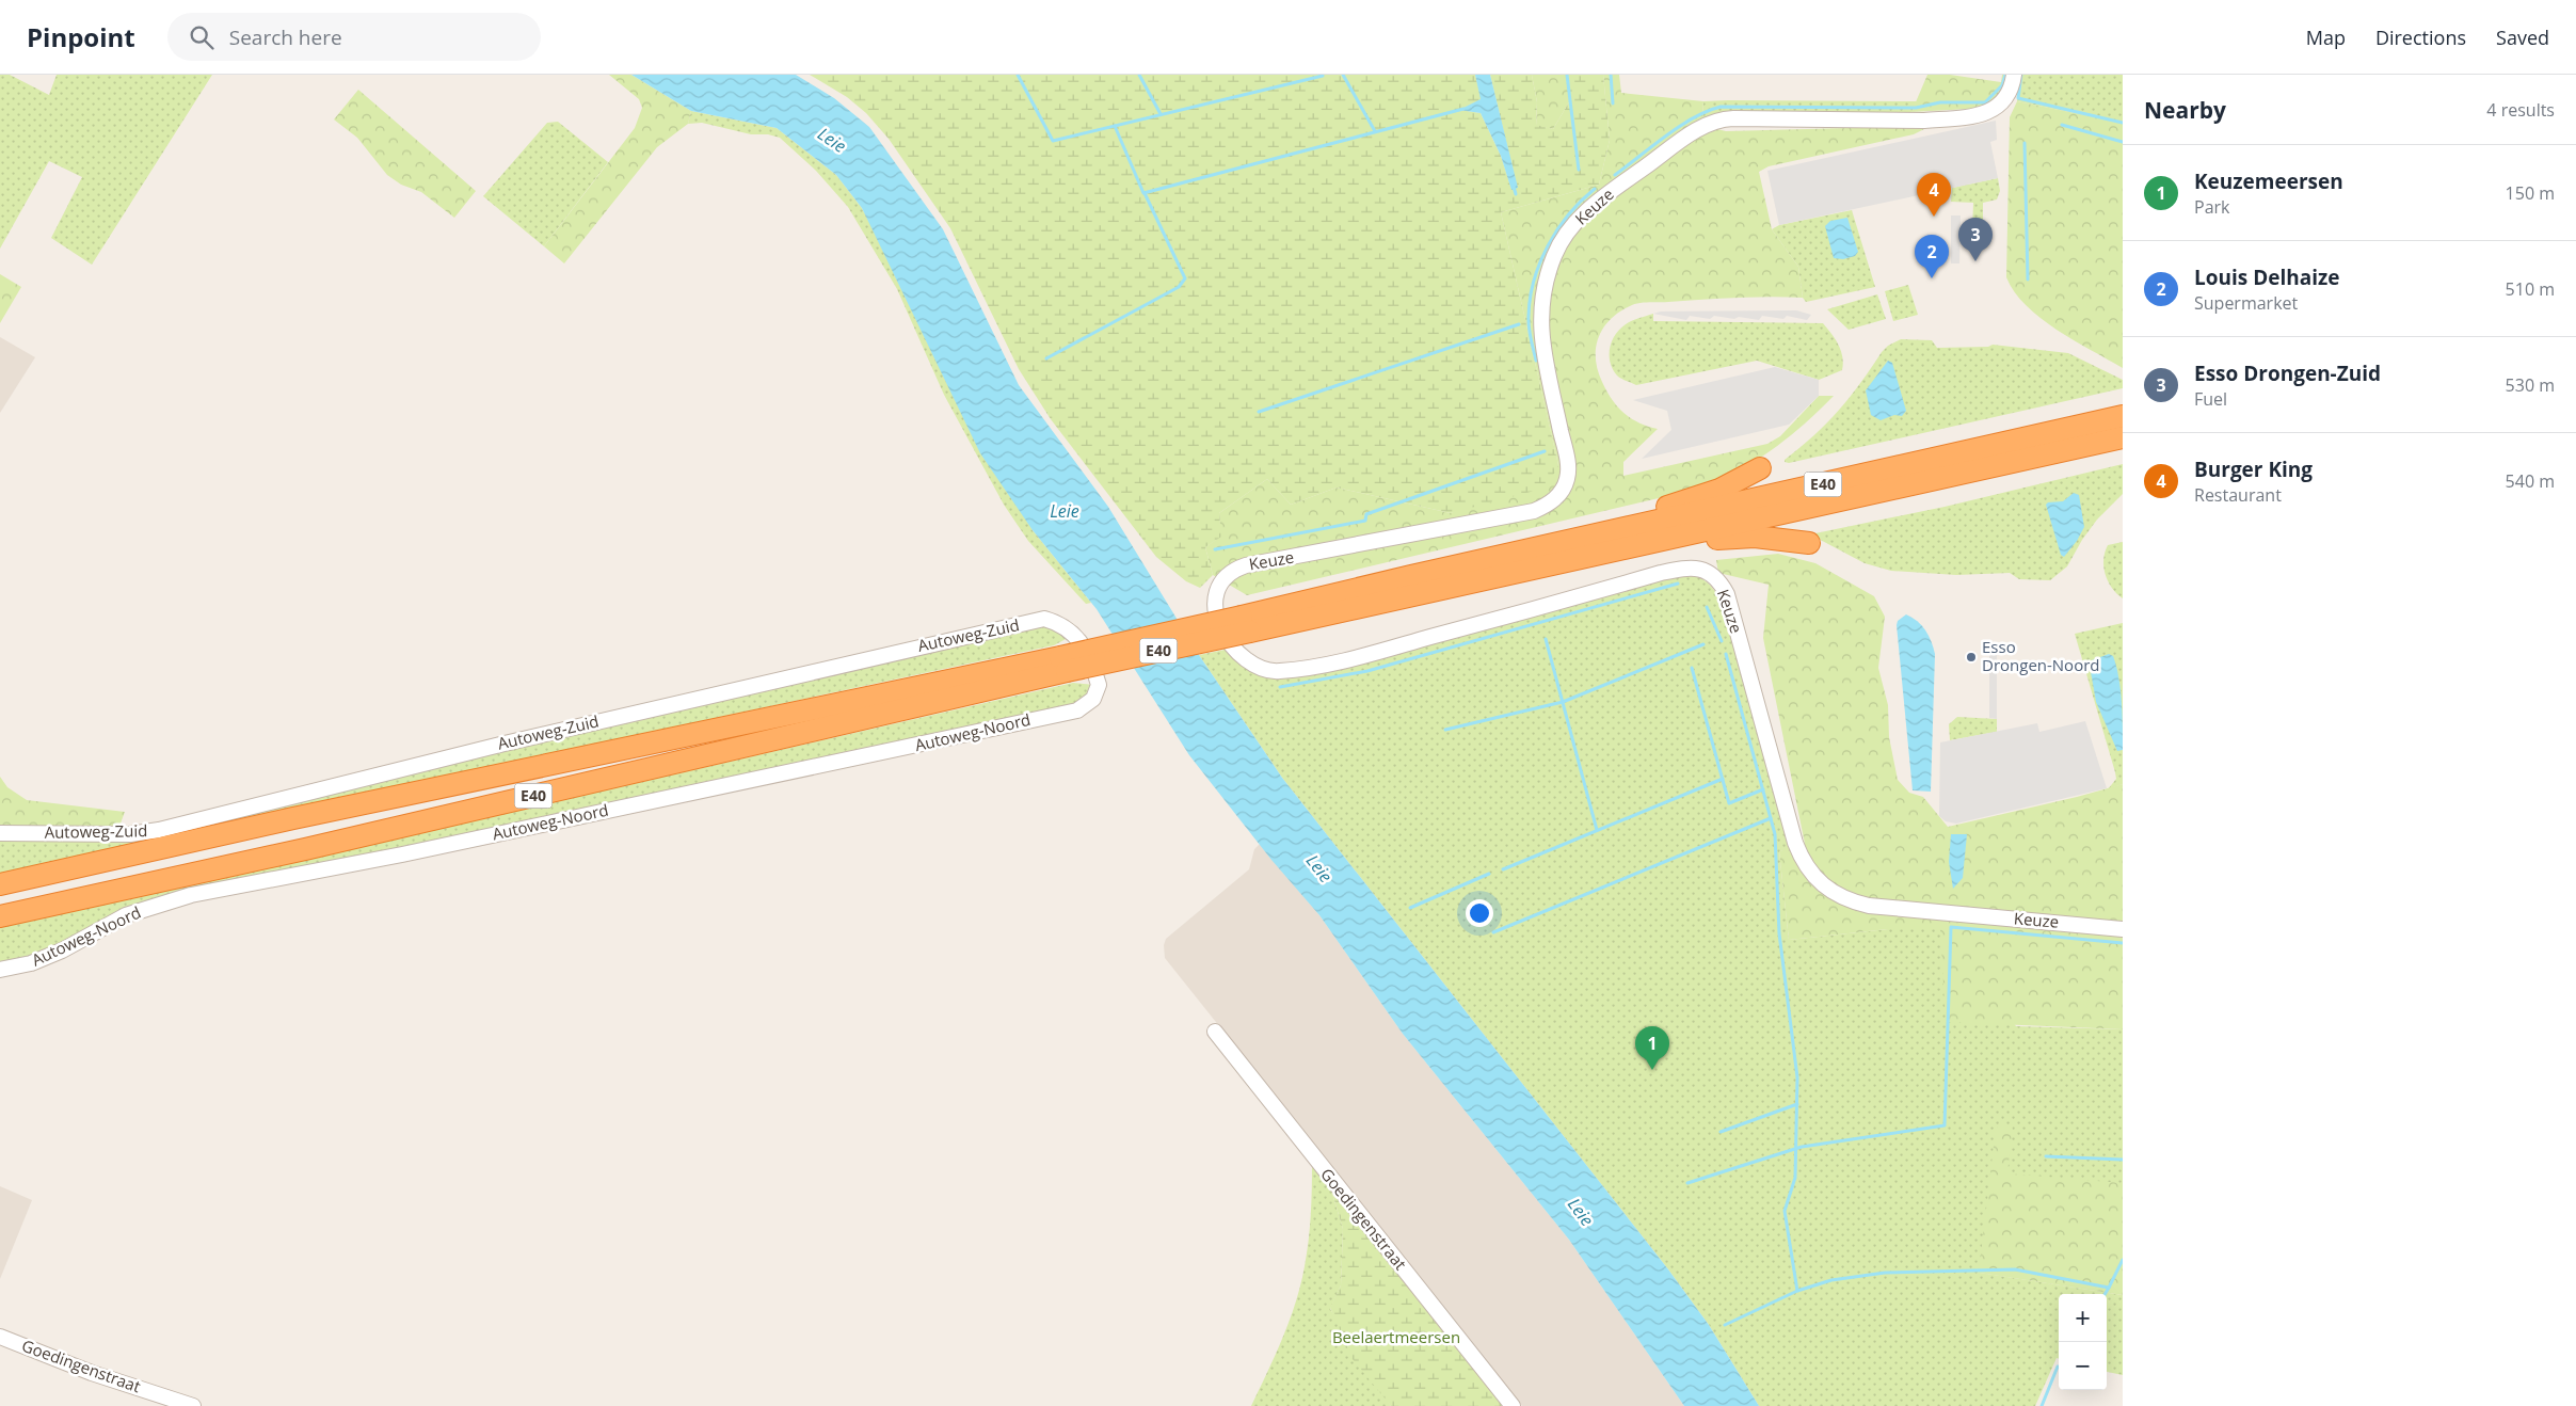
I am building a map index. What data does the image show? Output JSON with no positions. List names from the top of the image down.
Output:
{
  "streets": {
    "highway": ["E40"],
    "street": [
      "Keuze",
      "Autoweg-Zuid",
      "Autoweg-Noord",
      "Goedingenstraat"
    ]
  },
  "crossings": [
    ["Autoweg-Zuid", "Autoweg-Noord"]
  ],
  "water": ["Leie"],
  "parks": ["Beelaertmeersen"],
  "places": ["Esso Drongen-Noord"],
  "page": {
    "header": "Pinpoint",
    "search": "Search here",
    "nav": ["Map", "Directions", "Saved"],
    "heading": ["Nearby", "4 results"],
    "list": [
      {
        "mark": "1",
        "name": "Keuzemeersen",
        "note": "Park",
        "value": "150 m"
      },
      {
        "mark": "2",
        "name": "Louis Delhaize",
        "note": "Supermarket",
        "value": "510 m"
      },
      {
        "mark": "3",
        "name": "Esso Drongen-Zuid",
        "note": "Fuel",
        "value": "530 m"
      },
      {
        "mark": "4",
        "name": "Burger King",
        "note": "Restaurant",
        "value": "540 m"
      }
    ],
    "pins": [
      "4",
      "3",
      "2",
      "1"
    ],
    "map_buttons": ["+", "−"]
  }
}
